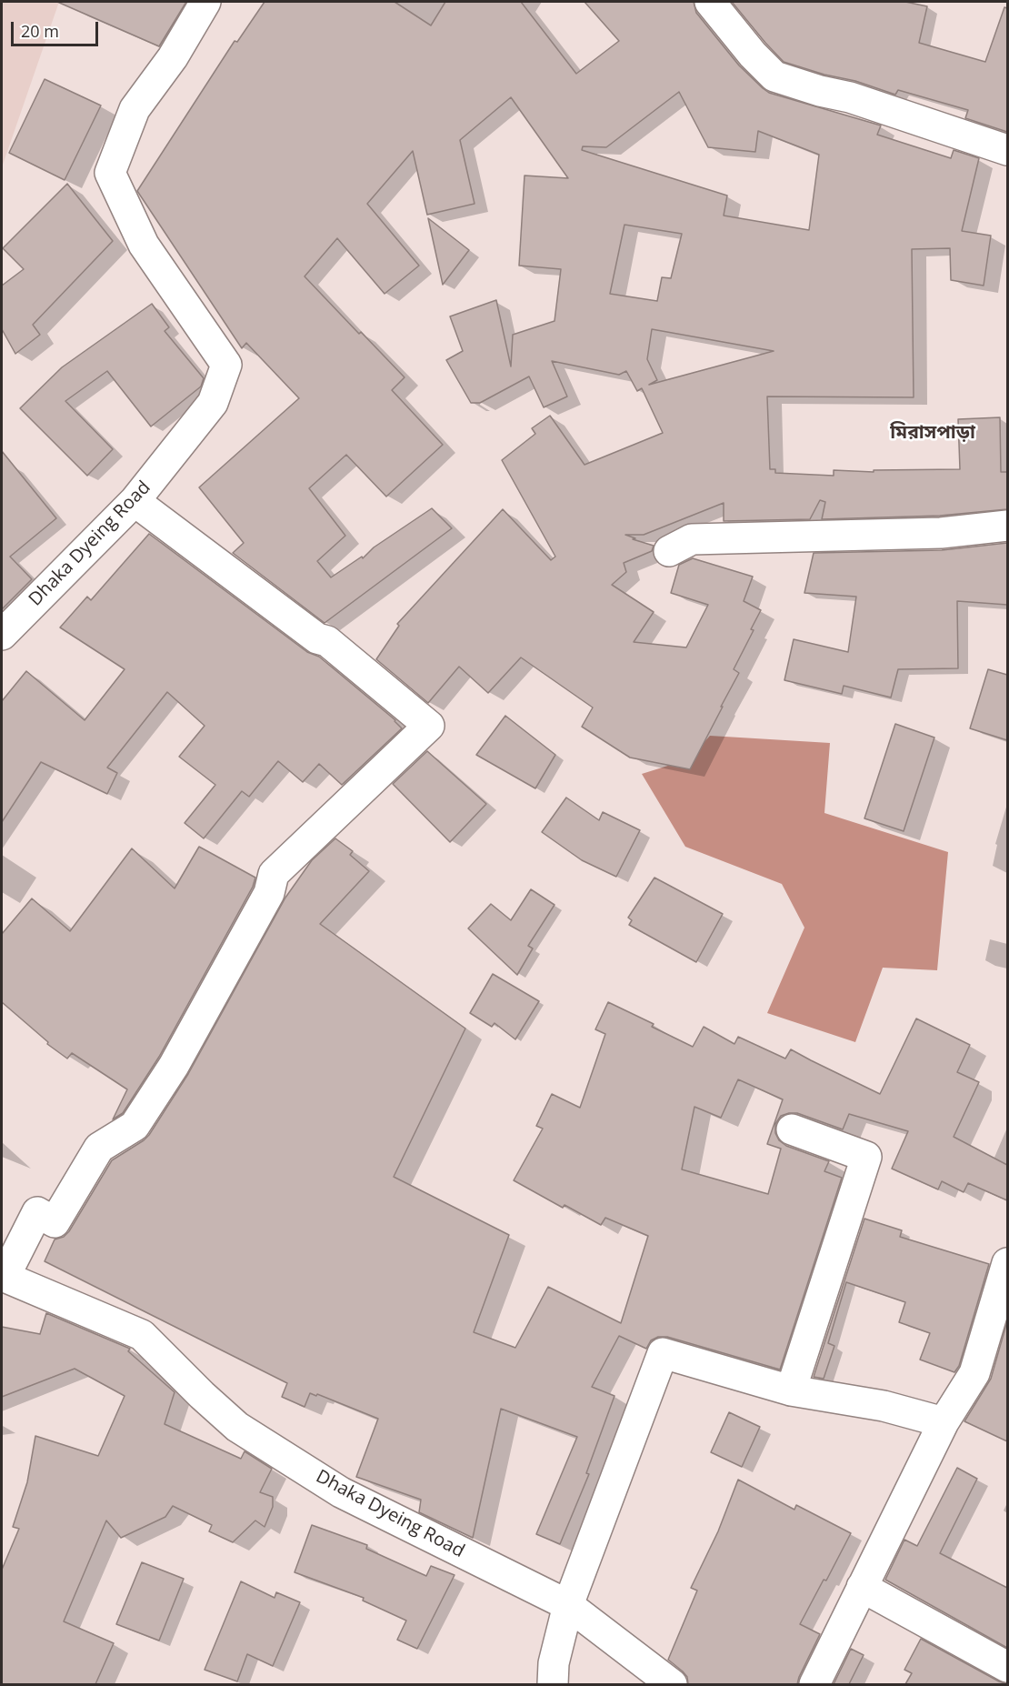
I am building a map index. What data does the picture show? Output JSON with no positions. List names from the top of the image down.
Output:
{
  "streets": {
    "street": ["Dhaka Dyeing Road"]
  },
  "districts": ["মিরাসপাড়া"],
  "scale_bar": "20 m"
}
